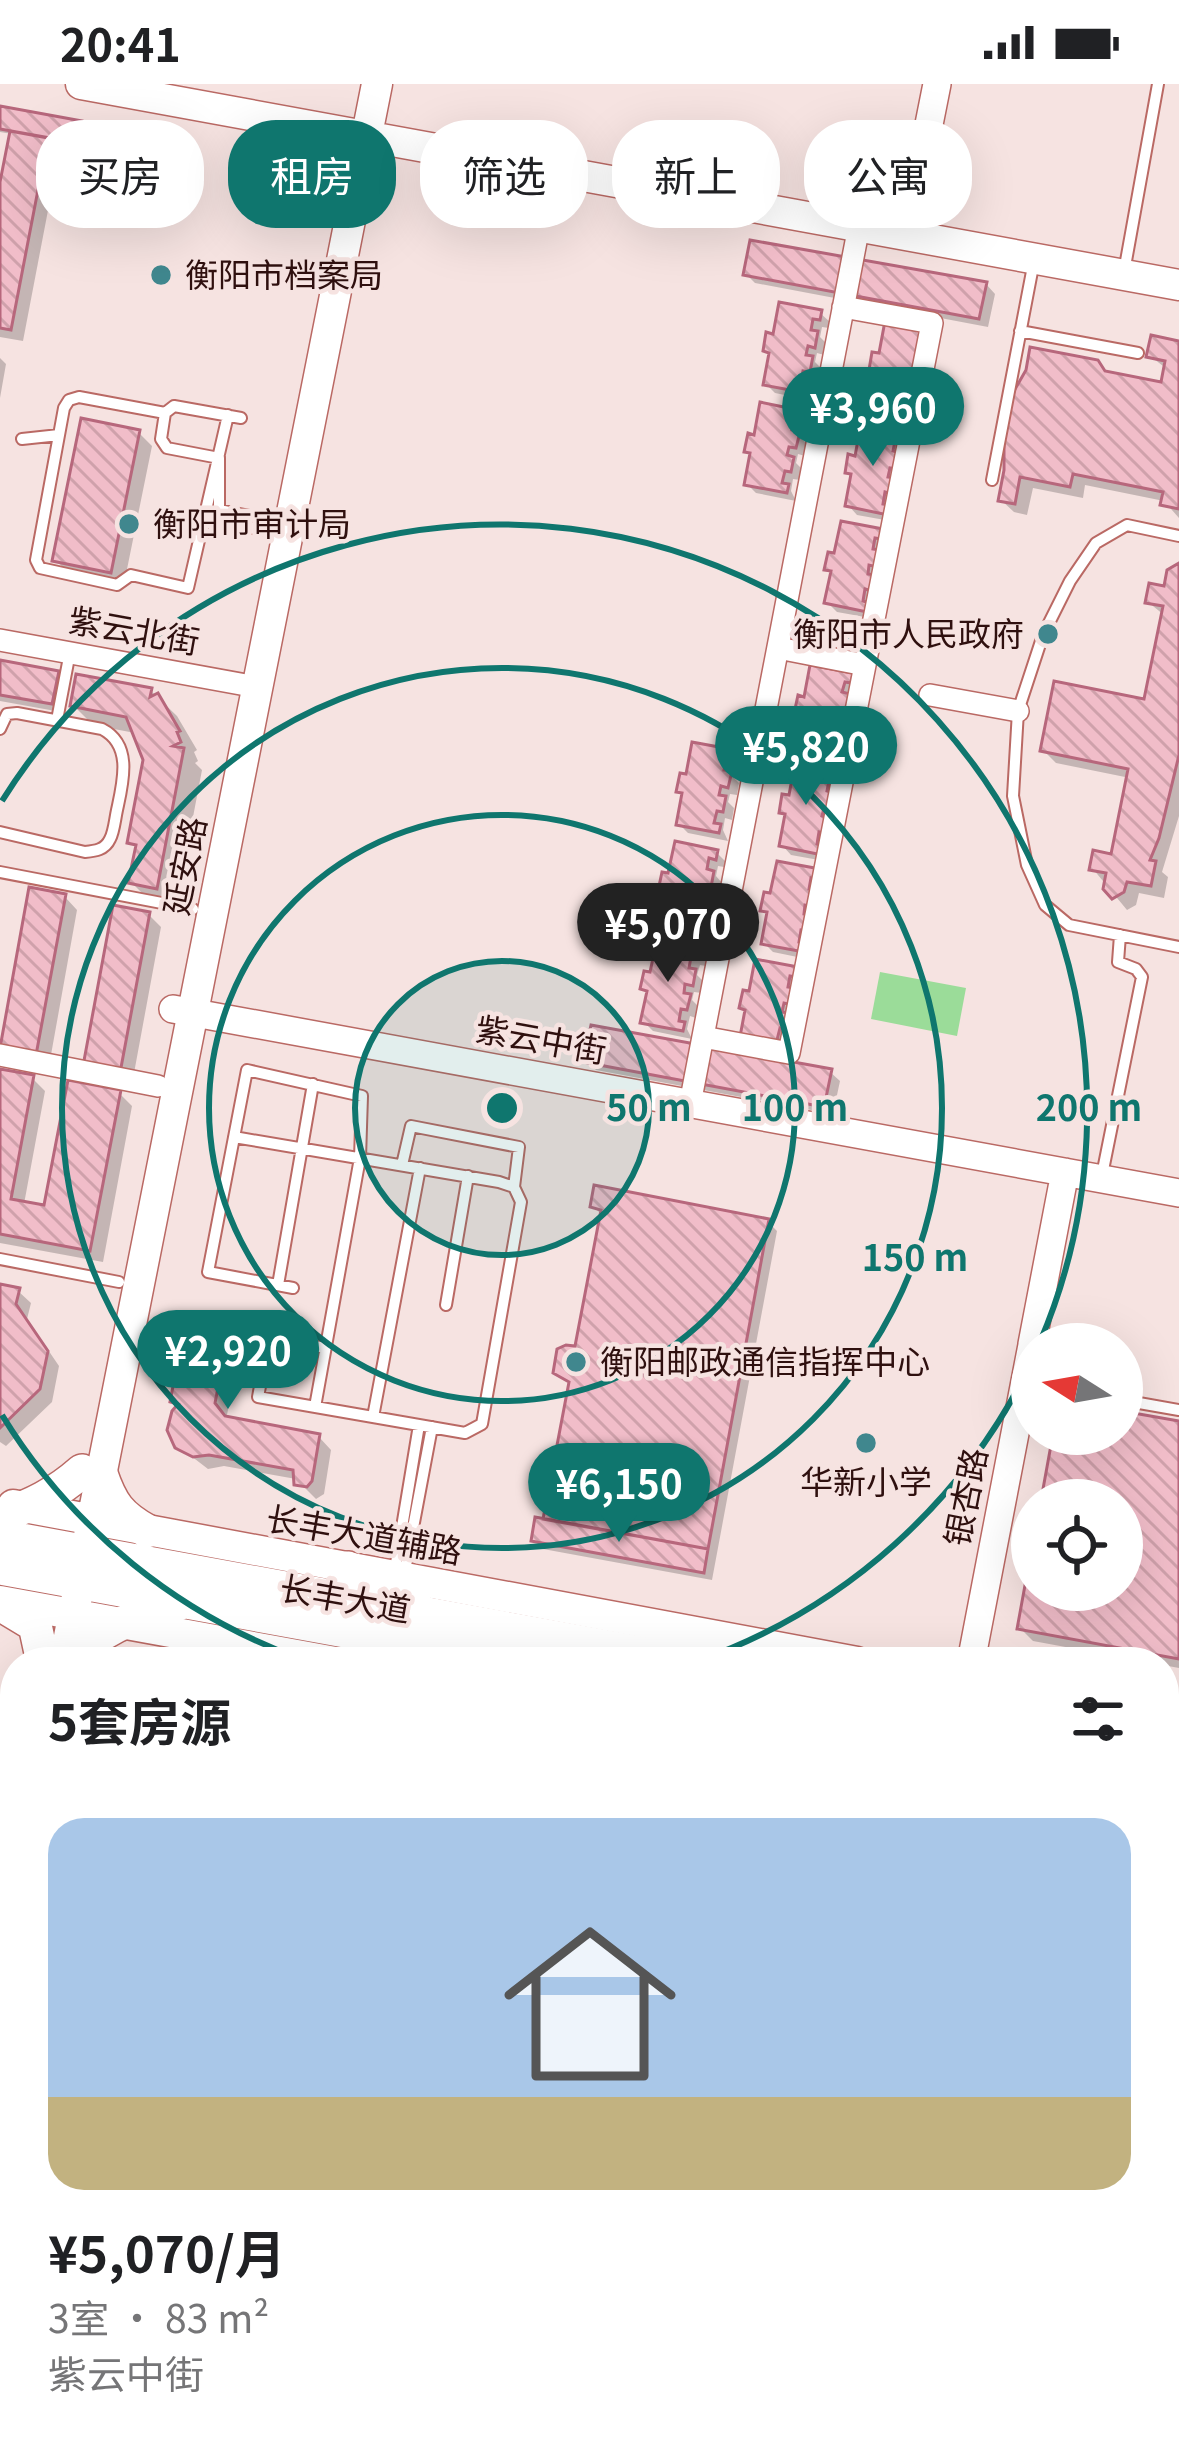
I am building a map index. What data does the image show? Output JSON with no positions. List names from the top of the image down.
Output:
{
  "streets": {
    "main road": ["延安路", "长丰大道辅路", "长丰大道"],
    "street": ["紫云北街", "紫云中街", "银杏路"]
  },
  "crossings": [
    ["紫云北街", "延安路"],
    ["延安路", "紫云中街"],
    ["延安路", "长丰大道辅路"],
    ["延安路", "长丰大道"],
    ["紫云中街", "银杏路"],
    ["长丰大道辅路", "长丰大道"]
  ],
  "places": [
    "衡阳市档案局",
    "衡阳市审计局",
    "衡阳市人民政府",
    "衡阳邮政通信指挥中心",
    "华新小学"
  ],
  "north": "left",
  "page": {
    "status": "20:41",
    "chip": [
      "买房",
      "租房",
      "筛选",
      "新上",
      "公寓"
    ],
    "price": [
      "¥3,960",
      "¥5,820",
      "¥5,070",
      "¥2,920",
      "¥6,150"
    ],
    "heading": "5套房源",
    "list": [
      {
        "name": "¥5,070/月",
        "note": "3室 · 83 m² · 紫云中街"
      }
    ]
  },
  "rings": [
    "50 m",
    "100 m",
    "200 m",
    "150 m"
  ]
}
